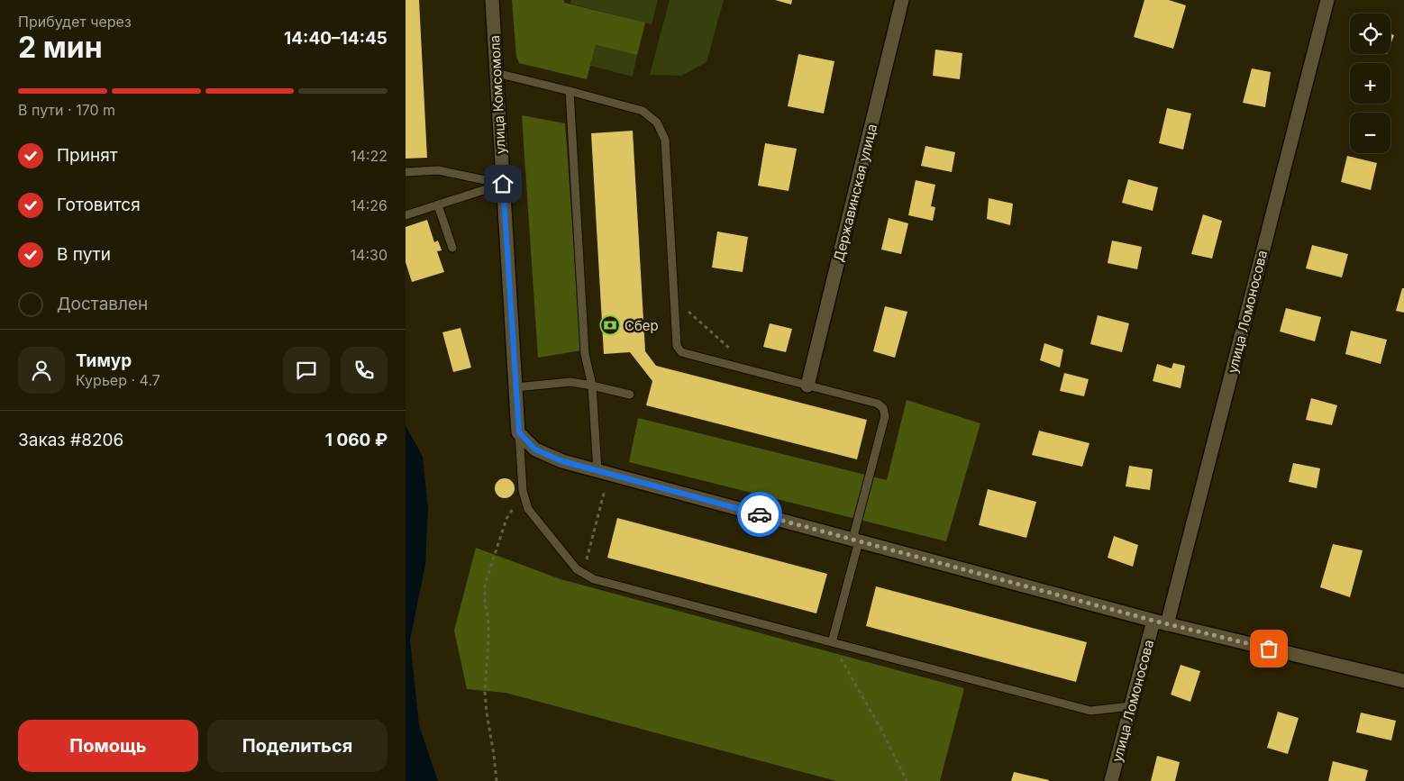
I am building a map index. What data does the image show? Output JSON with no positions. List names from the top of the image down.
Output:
{
  "streets": {
    "street": ["улица Комсомола", "Державинская улица", "улица Ломоносова"]
  },
  "places": {
    "bank": ["Сбер"]
  },
  "page": {
    "heading": ["2 мин", "Прибудет через", "14:40–14:45"],
    "panel": [
      "Тимур",
      "Курьер · 4.7",
      "Заказ #8206",
      "1 060 ₽"
    ],
    "map_buttons": ["+", "−"],
    "bar": "В пути · 170 m",
    "list": [
      ["Принят", "14:22"],
      ["Готовится", "14:26"],
      ["В пути", "14:30"],
      "Доставлен"
    ],
    "buttons": ["Помощь", "Поделиться"]
  }
}
